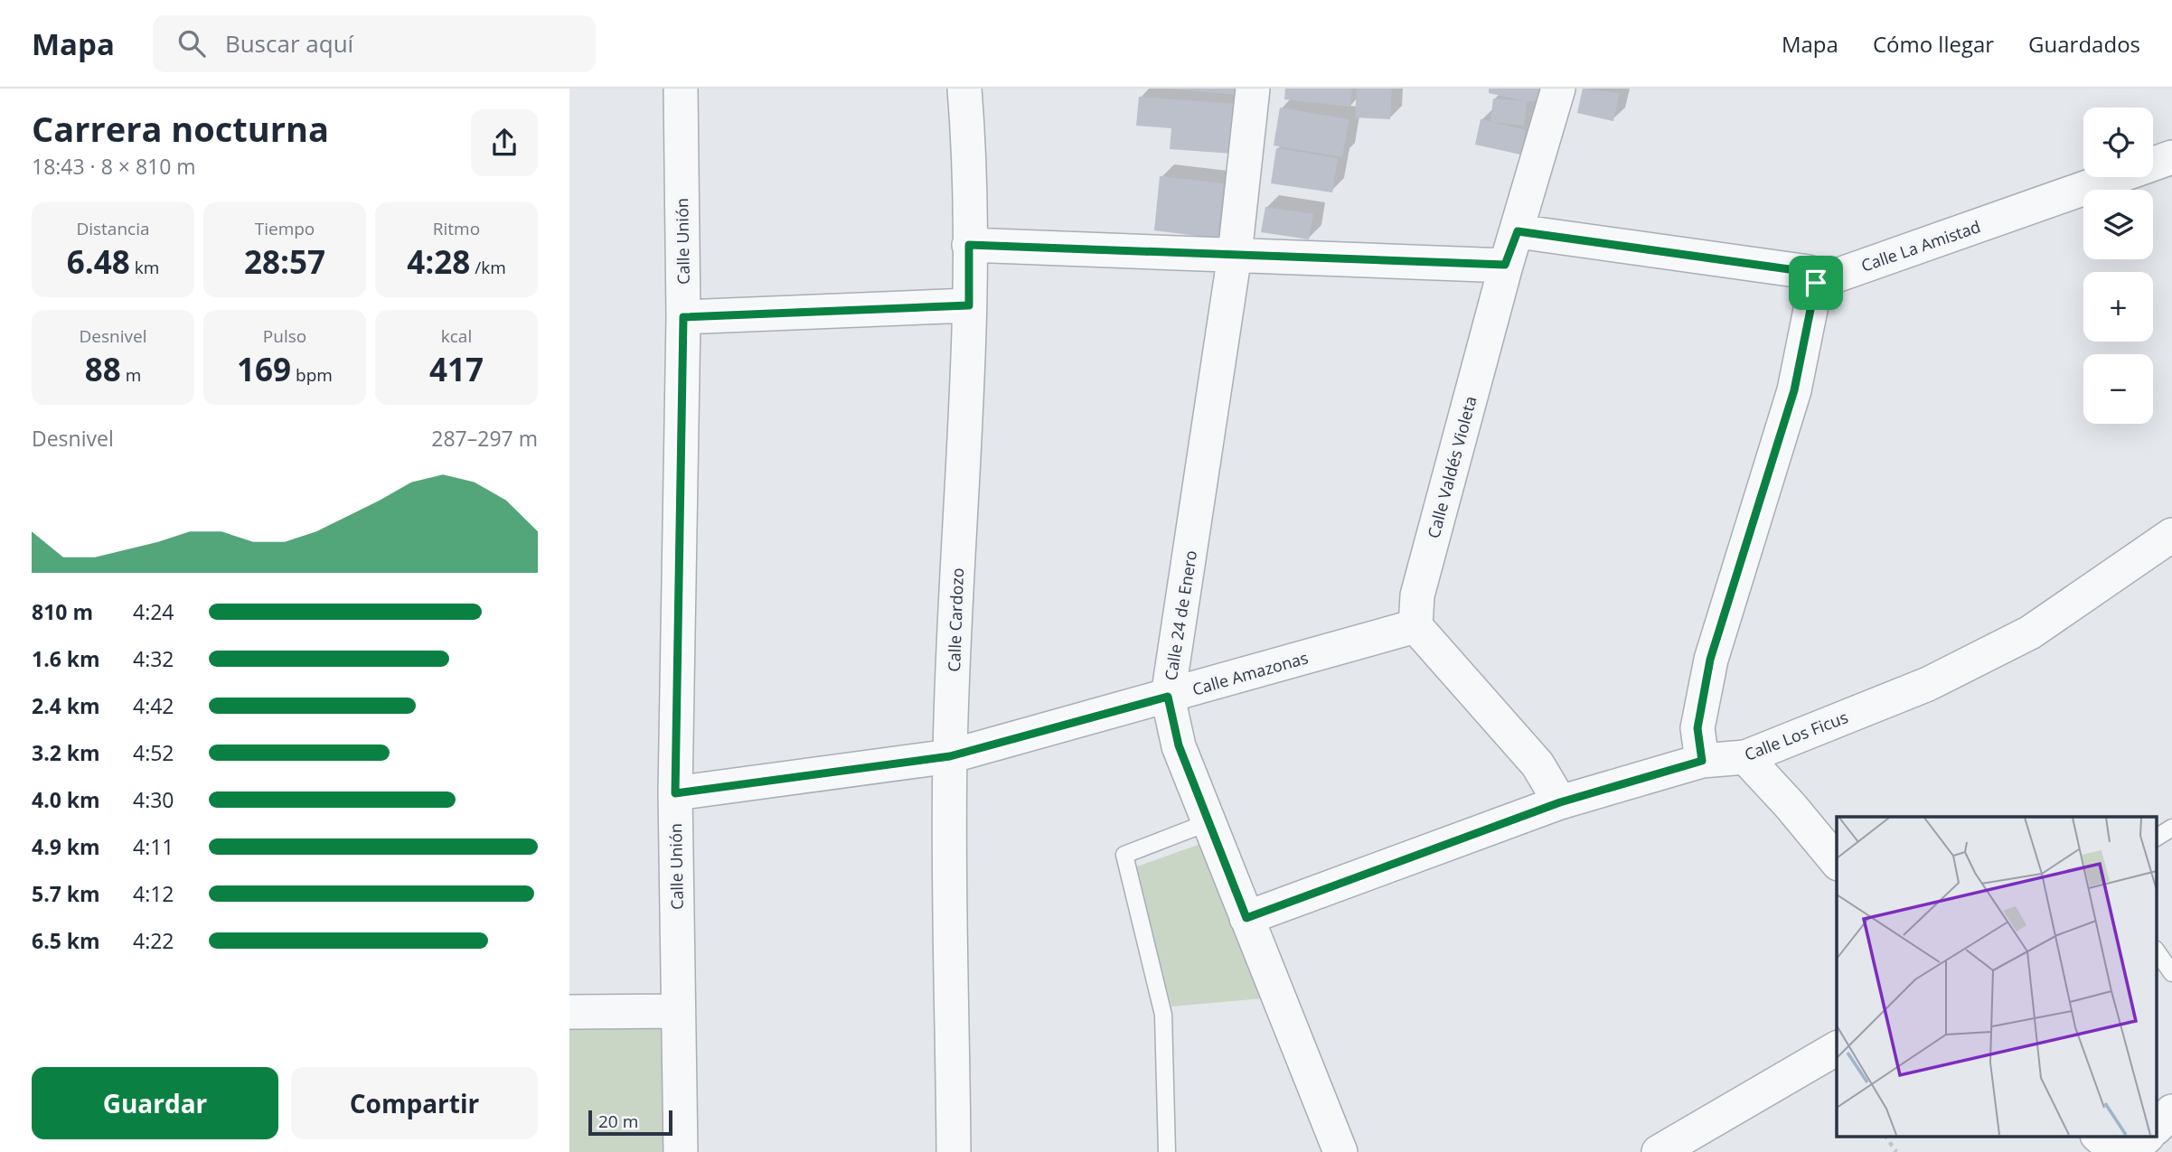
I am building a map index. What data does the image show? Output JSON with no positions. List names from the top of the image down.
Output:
{
  "streets": {
    "street": [
      "Calle Unión",
      "Calle La Amistad",
      "Calle Valdés Violeta",
      "Calle 24 de Enero",
      "Calle Cardozo",
      "Calle Amazonas",
      "Calle Los Ficus"
    ]
  },
  "crossings": [
    ["Calle Unión", "Calle Amazonas"],
    ["Calle Valdés Violeta", "Calle Amazonas"],
    ["Calle 24 de Enero", "Calle Amazonas"],
    ["Calle 24 de Enero", "Calle Los Ficus"],
    ["Calle Cardozo", "Calle Amazonas"]
  ],
  "scale_bar": "20 m",
  "page": {
    "header": "Mapa",
    "search": "Buscar aquí",
    "nav": ["Mapa", "Cómo llegar", "Guardados"],
    "heading": ["Carrera nocturna", "18:43 · 8 × 810 m"],
    "map_buttons": ["+", "−"],
    "stats": [
      ["Distancia", "6.48 km"],
      ["Tiempo", "28:57"],
      ["Ritmo", "4:28 /km"],
      ["Desnivel", "88 m"],
      ["Pulso", "169 bpm"],
      ["kcal", "417"]
    ],
    "chart": ["Desnivel", "287–297 m"],
    "list": [
      {
        "name": "810 m",
        "note": "4:24"
      },
      {
        "name": "1.6 km",
        "note": "4:32"
      },
      {
        "name": "2.4 km",
        "note": "4:42"
      },
      {
        "name": "3.2 km",
        "note": "4:52"
      },
      {
        "name": "4.0 km",
        "note": "4:30"
      },
      {
        "name": "4.9 km",
        "note": "4:11"
      },
      {
        "name": "5.7 km",
        "note": "4:12"
      },
      {
        "name": "6.5 km",
        "note": "4:22"
      }
    ],
    "buttons": ["Guardar", "Compartir"],
    "scale": "20 m"
  }
}
